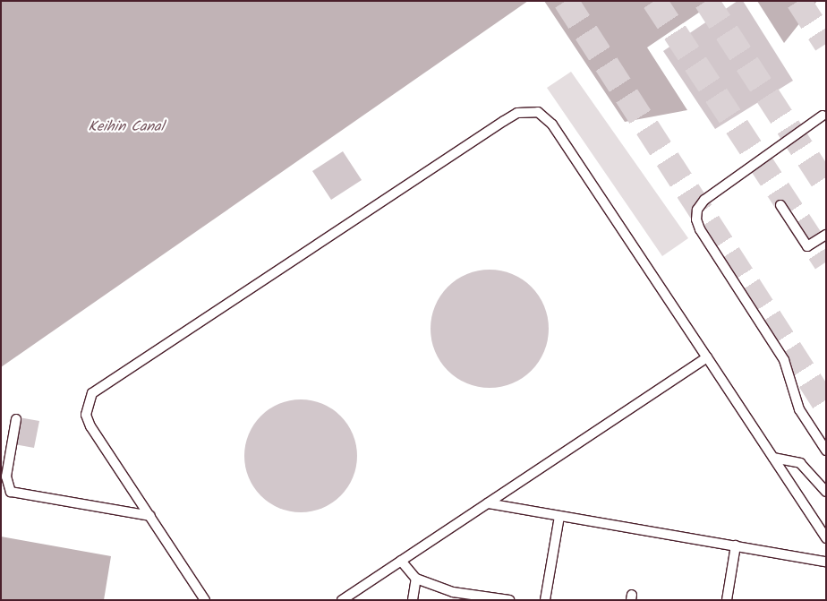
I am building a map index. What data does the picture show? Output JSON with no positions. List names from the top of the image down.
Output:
{
  "water": ["Keihin Canal"]
}
